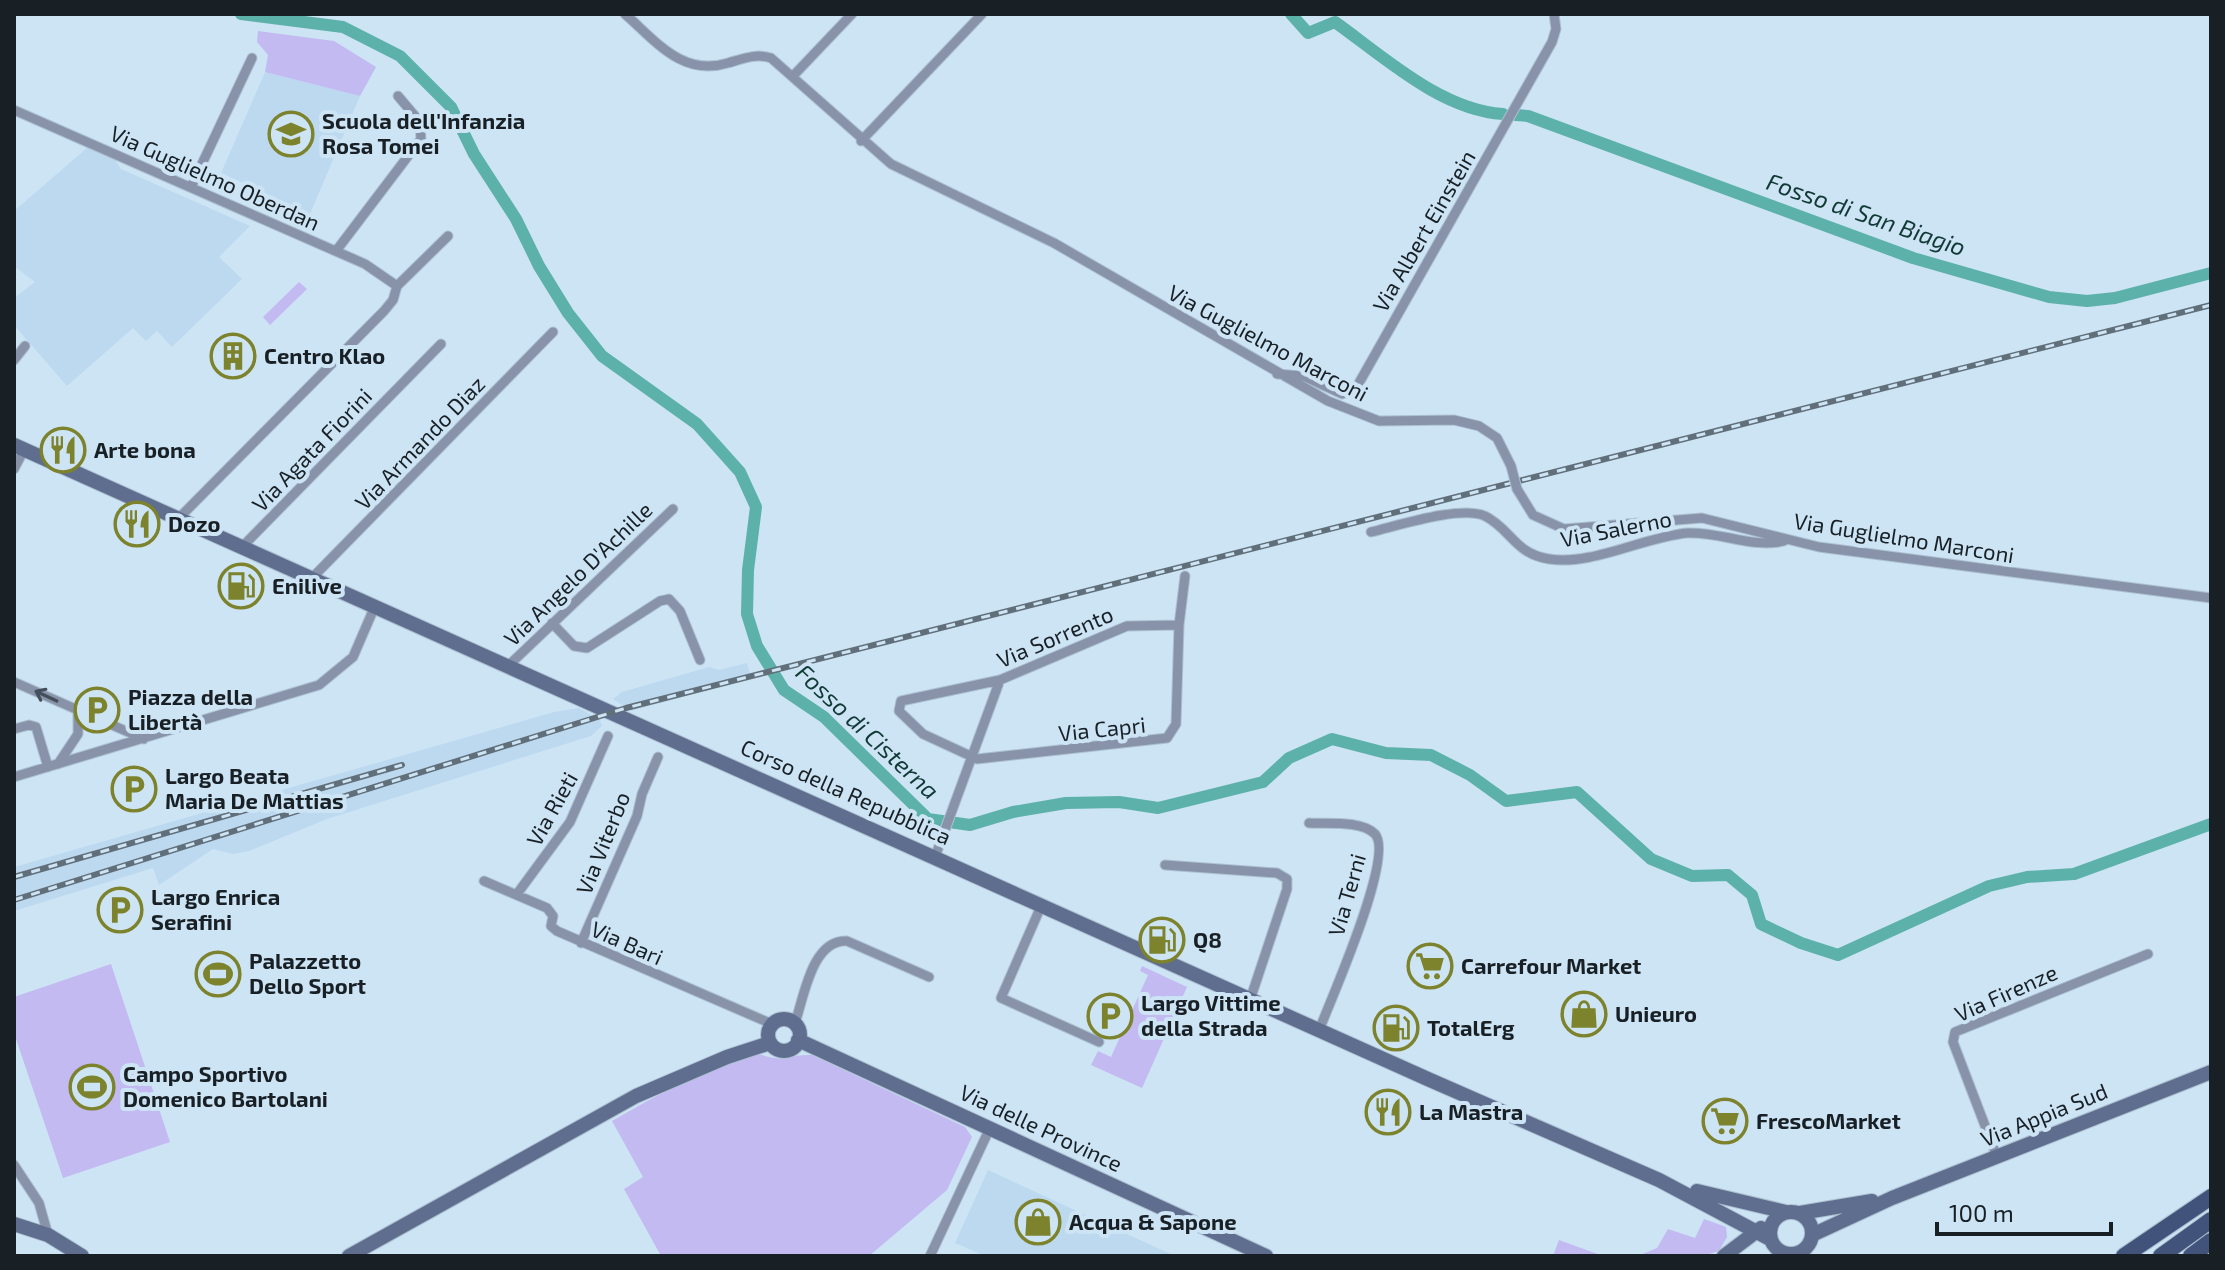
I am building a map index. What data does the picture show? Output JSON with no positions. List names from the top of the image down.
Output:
{
  "streets": {
    "street": [
      "Via Guglielmo Oberdan",
      "Via Albert Einstein",
      "Via Guglielmo Marconi",
      "Via Armando Diaz",
      "Via Agata Fiorini",
      "Via Salerno",
      "Via Angelo D'Achille",
      "Via Sorrento",
      "Via Capri",
      "Corso della Repubblica",
      "Via Rieti",
      "Via Viterbo",
      "Via Terni",
      "Via Bari",
      "Via Firenze",
      "Via Appia Sud",
      "Via delle Province"
    ]
  },
  "crossings": [
    ["Via Albert Einstein", "Via Guglielmo Marconi"],
    ["Via Guglielmo Marconi", "Via Salerno"],
    ["Via Armando Diaz", "Corso della Repubblica"],
    ["Via Agata Fiorini", "Corso della Repubblica"],
    ["Via Angelo D'Achille", "Corso della Repubblica"],
    ["Via Sorrento", "Via Capri"],
    ["Corso della Repubblica", "Via Terni"],
    ["Corso della Repubblica", "Via Appia Sud"],
    ["Via Rieti", "Via Bari"],
    ["Via Viterbo", "Via Bari"],
    ["Via Bari", "Via delle Province"],
    ["Via Firenze", "Via Appia Sud"]
  ],
  "water": ["Fosso di San Biagio", "Fosso di Cisterna"],
  "places": {
    "school or university": ["Scuola dell'Infanzia Rosa Tomei"],
    "building": ["Centro Klao"],
    "restaurant": ["Arte bona", "Dozo", "La Mastra"],
    "fuel station": ["Enilive", "Q8", "TotalErg"],
    "parking": [
      "Piazza della Libertà",
      "Largo Beata Maria De Mattias",
      "Largo Enrica Serafini",
      "Largo Vittime della Strada"
    ],
    "supermarket": ["Carrefour Market", "FrescoMarket"],
    "sports": ["Palazzetto Dello Sport", "Campo Sportivo Domenico Bartolani"],
    "shop": ["Unieuro", "Acqua & Sapone"]
  },
  "scale_bar": "100 m"
}
